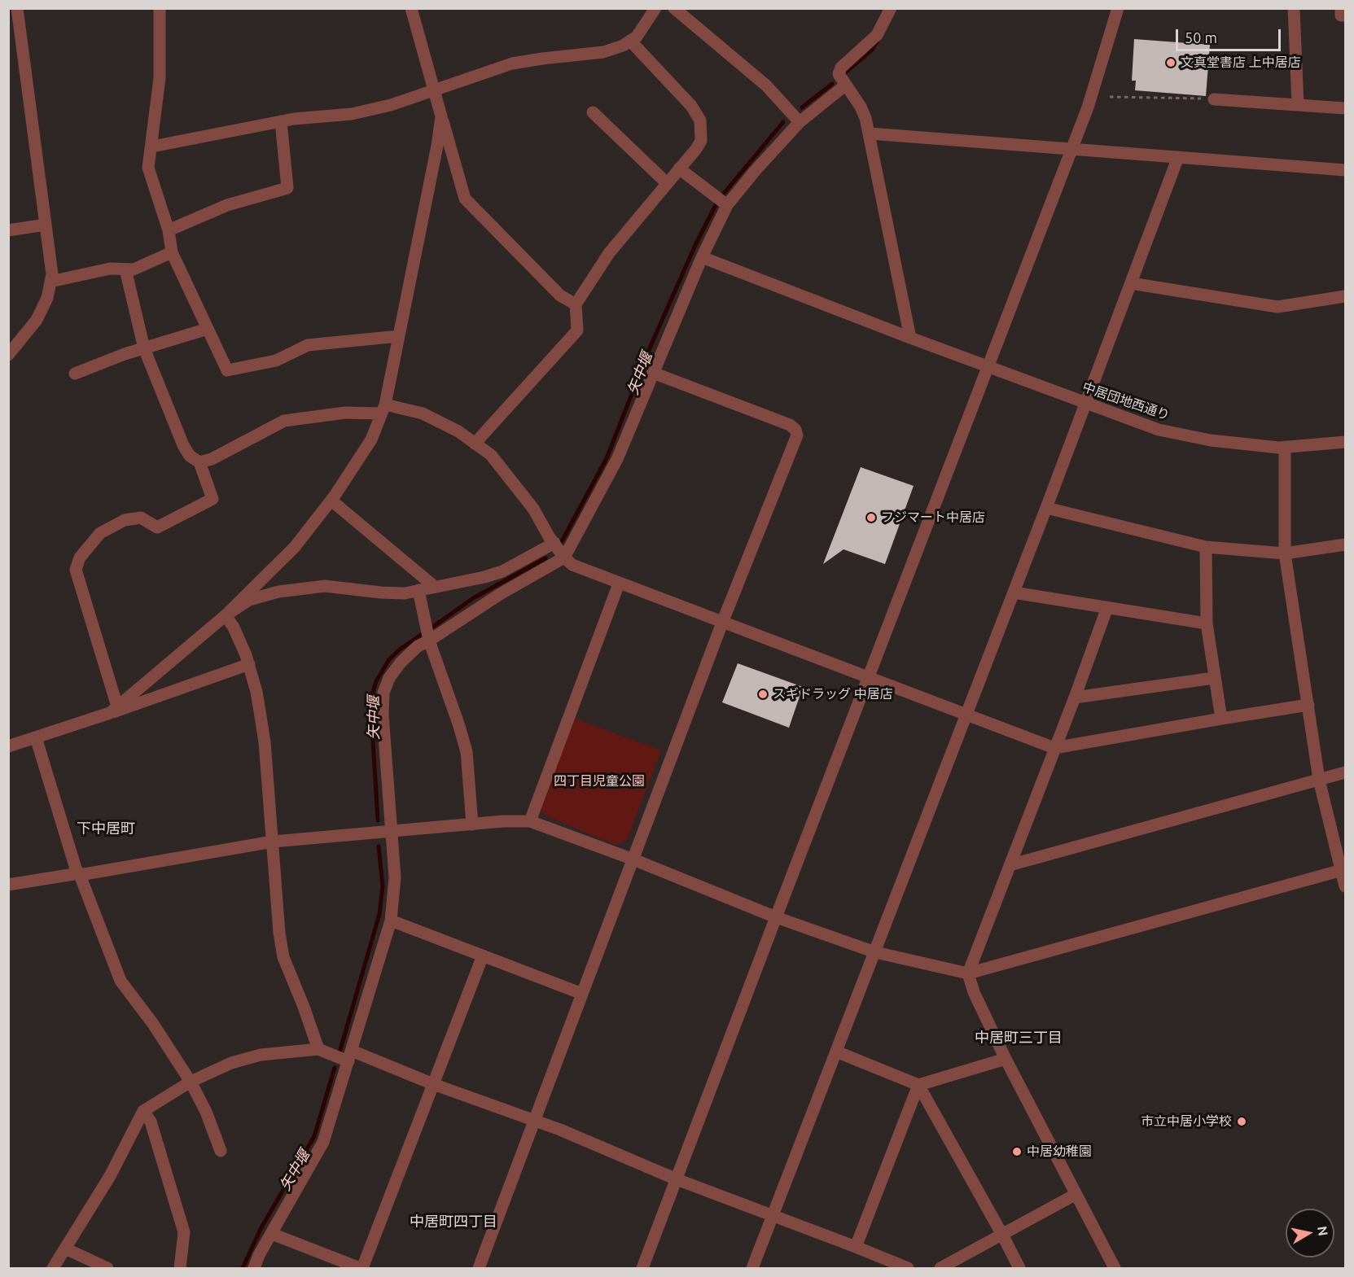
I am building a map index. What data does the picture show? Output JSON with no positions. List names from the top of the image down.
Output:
{
  "streets": {
    "street": ["中居団地西通り"]
  },
  "districts": ["下中居町", "中居町三丁目", "中居町四丁目"],
  "water": ["矢中堰"],
  "parks": ["四丁目児童公園"],
  "places": [
    "文真堂書店 上中居店",
    "フジマート中居店",
    "スギドラッグ 中居店",
    "市立中居小学校",
    "中居幼稚園"
  ],
  "scale_bar": "50 m",
  "north": "right"
}
